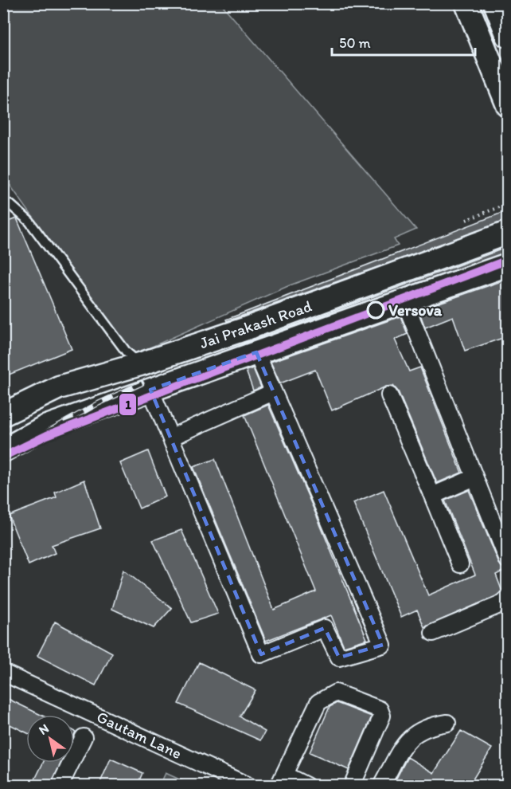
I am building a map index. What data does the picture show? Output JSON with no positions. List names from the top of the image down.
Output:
{
  "streets": {
    "main road": ["Jai Prakash Road"],
    "street": ["Gautam Lane"]
  },
  "places": ["Versova"],
  "lines": ["transit line 1"],
  "scale_bar": "50 m",
  "north": "top left"
}
